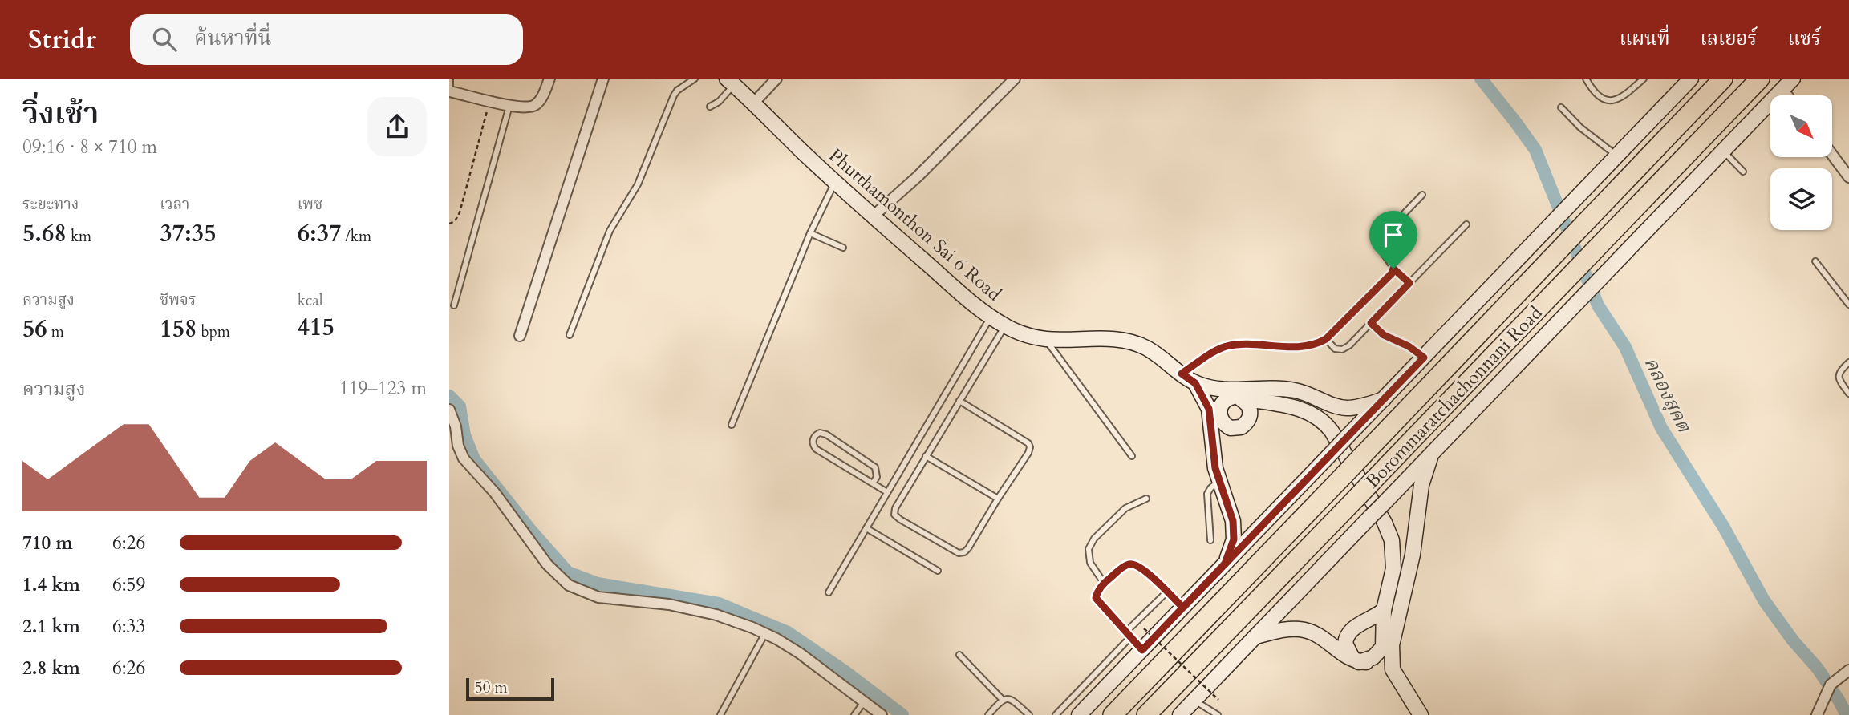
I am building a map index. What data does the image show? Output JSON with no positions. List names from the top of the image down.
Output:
{
  "streets": {
    "highway": ["Borommaratchachonnani Road"],
    "street": ["Phutthamonthon Sai 6 Road"]
  },
  "water": ["คลองสุคต"],
  "scale_bar": "50 m",
  "north": "bottom right",
  "page": {
    "header": "Stridr",
    "search": "ค้นหาที่นี่",
    "nav": ["แผนที่", "เลเยอร์", "แชร์"],
    "heading": ["วิ่งเช้า", "09:16 · 8 × 710 m"],
    "stats": [
      ["ระยะทาง", "5.68 km"],
      ["เวลา", "37:35"],
      ["เพซ", "6:37 /km"],
      ["ความสูง", "56 m"],
      ["ชีพจร", "158 bpm"],
      ["kcal", "415"]
    ],
    "chart": ["ความสูง", "119–123 m"],
    "list": [
      {
        "name": "710 m",
        "note": "6:26"
      },
      {
        "name": "1.4 km",
        "note": "6:59"
      },
      {
        "name": "2.1 km",
        "note": "6:33"
      },
      {
        "name": "2.8 km",
        "note": "6:26"
      }
    ],
    "scale": "50 m"
  }
}
